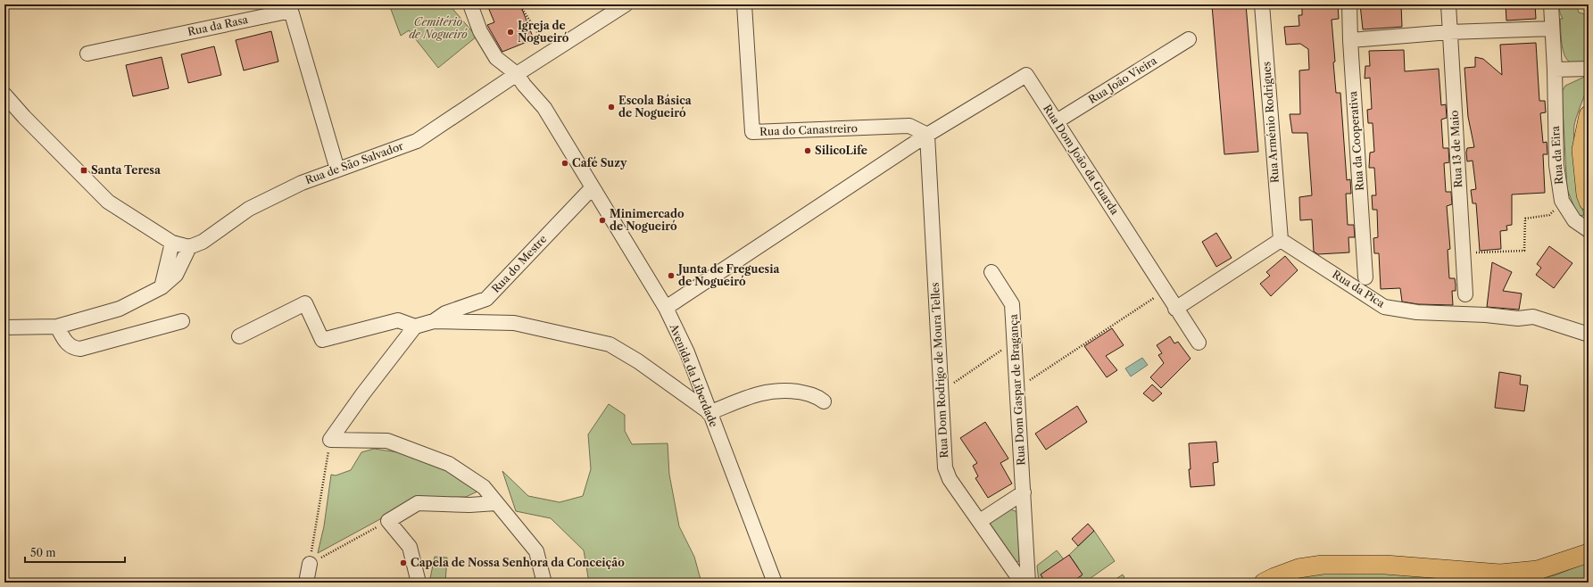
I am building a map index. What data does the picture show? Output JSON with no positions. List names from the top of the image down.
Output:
{
  "streets": {
    "street": [
      "Rua da Rasa",
      "Rua João Vieira",
      "Rua Arménio Rodrigues",
      "Rua do Canastreiro",
      "Rua da Cooperativa",
      "Rua 13 de Maio",
      "Rua da Eira",
      "Rua Dom João da Guarda",
      "Rua de São Salvador",
      "Rua do Mestre",
      "Rua da Pica",
      "Rua Dom Rodrigo de Moura Telles",
      "Avenida da Liberdade",
      "Rua Dom Gaspar de Bragança"
    ]
  },
  "crossings": [
    ["Rua da Rasa", "Rua de São Salvador"],
    ["Rua João Vieira", "Rua Dom João da Guarda"],
    ["Rua Arménio Rodrigues", "Rua da Pica"],
    ["Rua do Canastreiro", "Rua Dom João da Guarda"],
    ["Rua do Canastreiro", "Rua Dom Rodrigo de Moura Telles"],
    ["Rua Dom João da Guarda", "Rua Dom Rodrigo de Moura Telles"],
    ["Rua de São Salvador", "Avenida da Liberdade"],
    ["Rua do Mestre", "Avenida da Liberdade"]
  ],
  "parks": ["Cemitério de Nogueiró"],
  "places": {
    "other": [
      "Igreja de Nogueiró",
      "Escola Básica de Nogueiró",
      "SilicoLife",
      "Café Suzy",
      "Minimercado de Nogueiró",
      "Junta de Freguesia de Nogueiró",
      "Capela de Nossa Senhora da Conceição"
    ],
    "transit": ["Santa Teresa"]
  },
  "scale_bar": "50 m"
}
